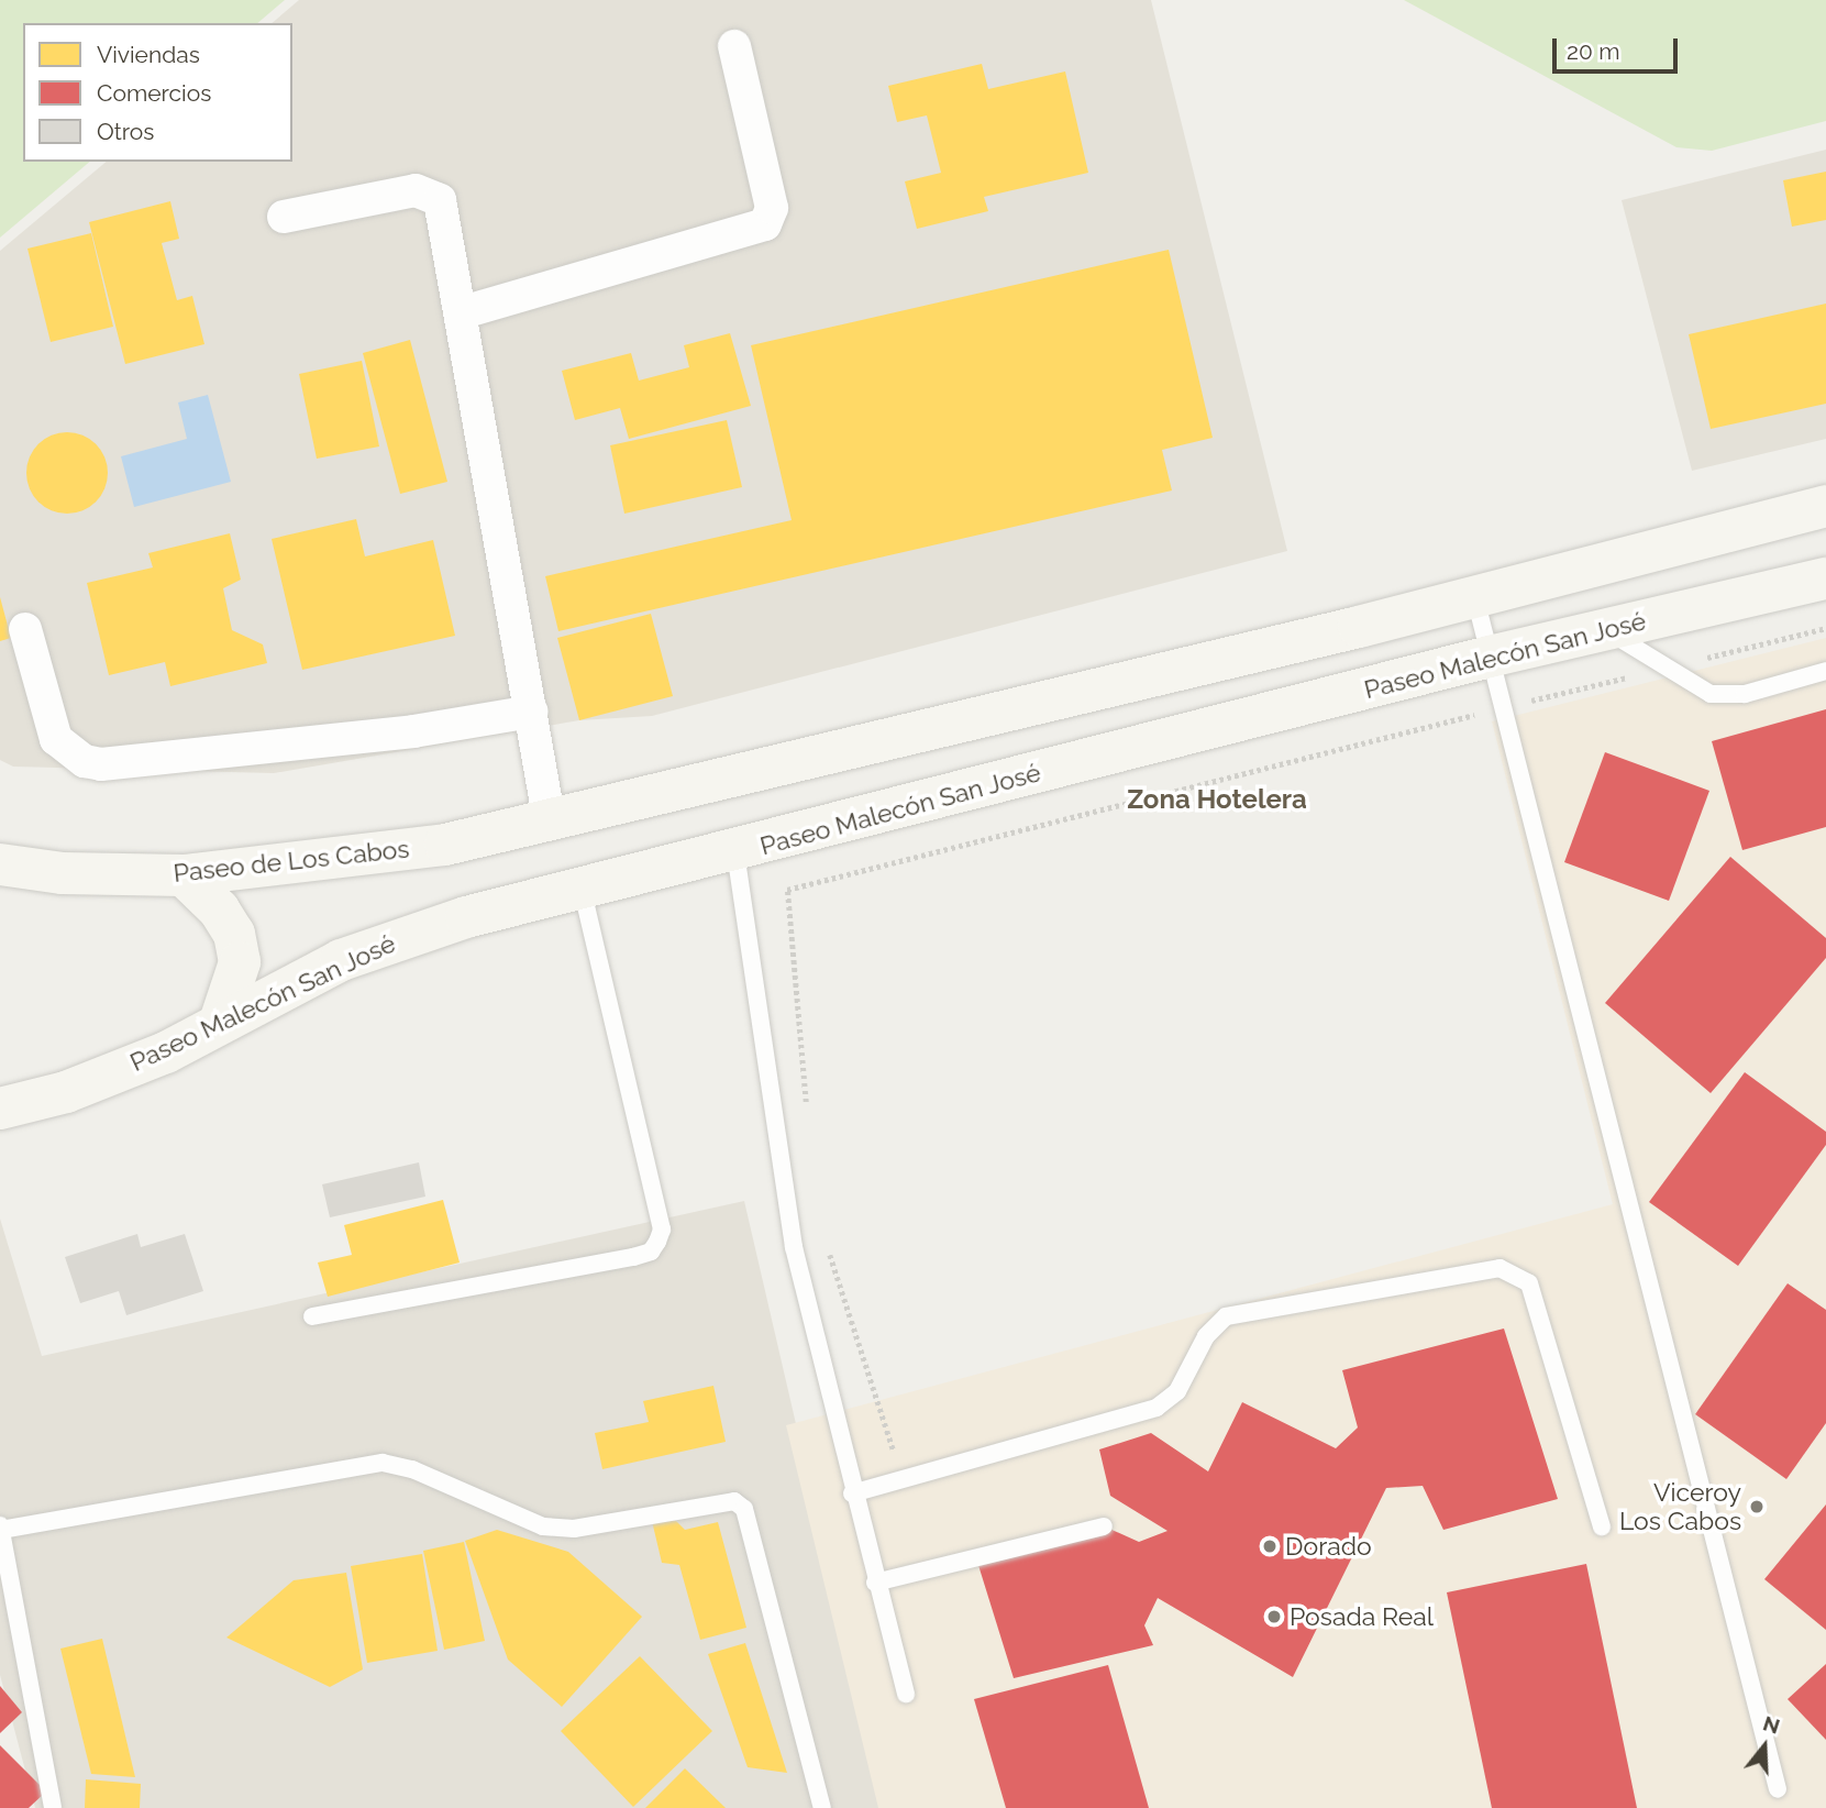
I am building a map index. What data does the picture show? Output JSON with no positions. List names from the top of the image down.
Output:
{
  "streets": {
    "main road": ["Paseo Malecón San José", "Paseo de Los Cabos"]
  },
  "districts": ["Zona Hotelera"],
  "places": ["Viceroy Los Cabos", "Dorado", "Posada Real"],
  "legend": ["Viviendas", "Comercios", "Otros"],
  "scale_bar": "20 m",
  "north": "top"
}
